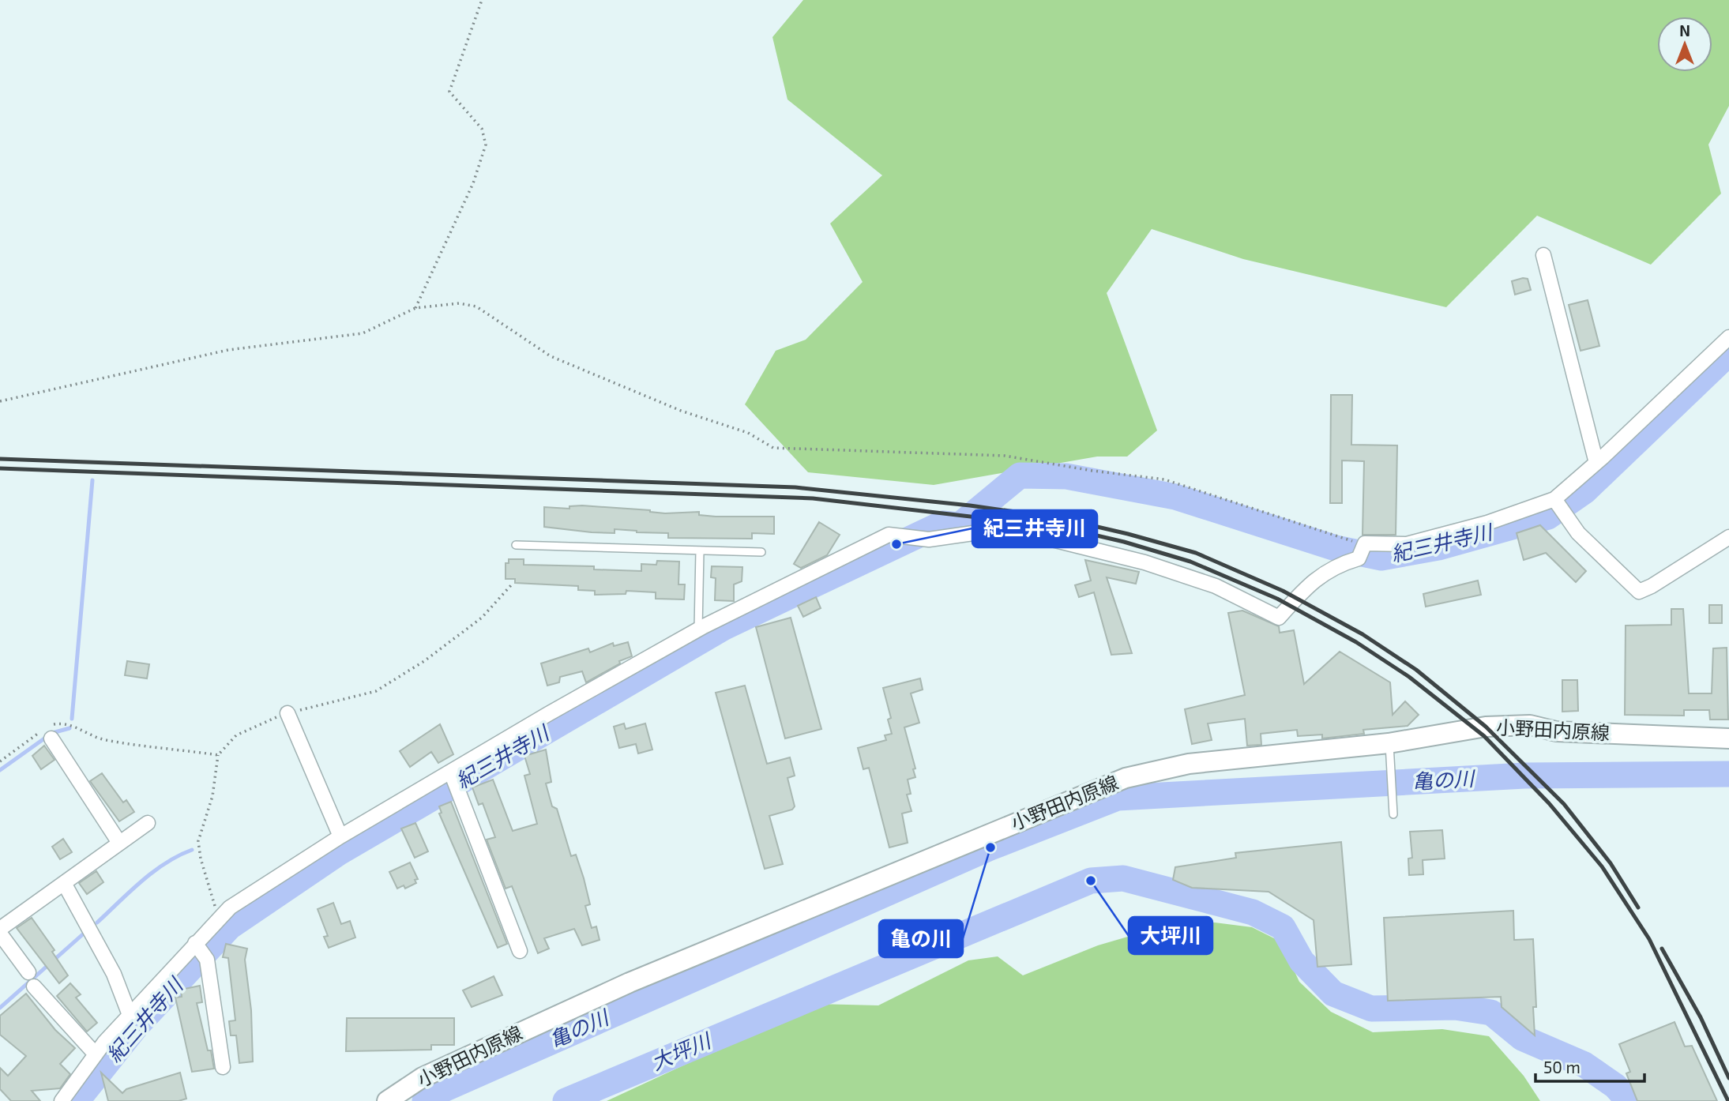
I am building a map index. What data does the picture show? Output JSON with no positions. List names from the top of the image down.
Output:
{
  "streets": {
    "main road": ["小野田内原線"]
  },
  "water": ["紀三井寺川", "亀の川", "大坪川"],
  "places": ["紀三井寺川", "亀の川", "大坪川"],
  "scale_bar": "50 m",
  "north": "top"
}
